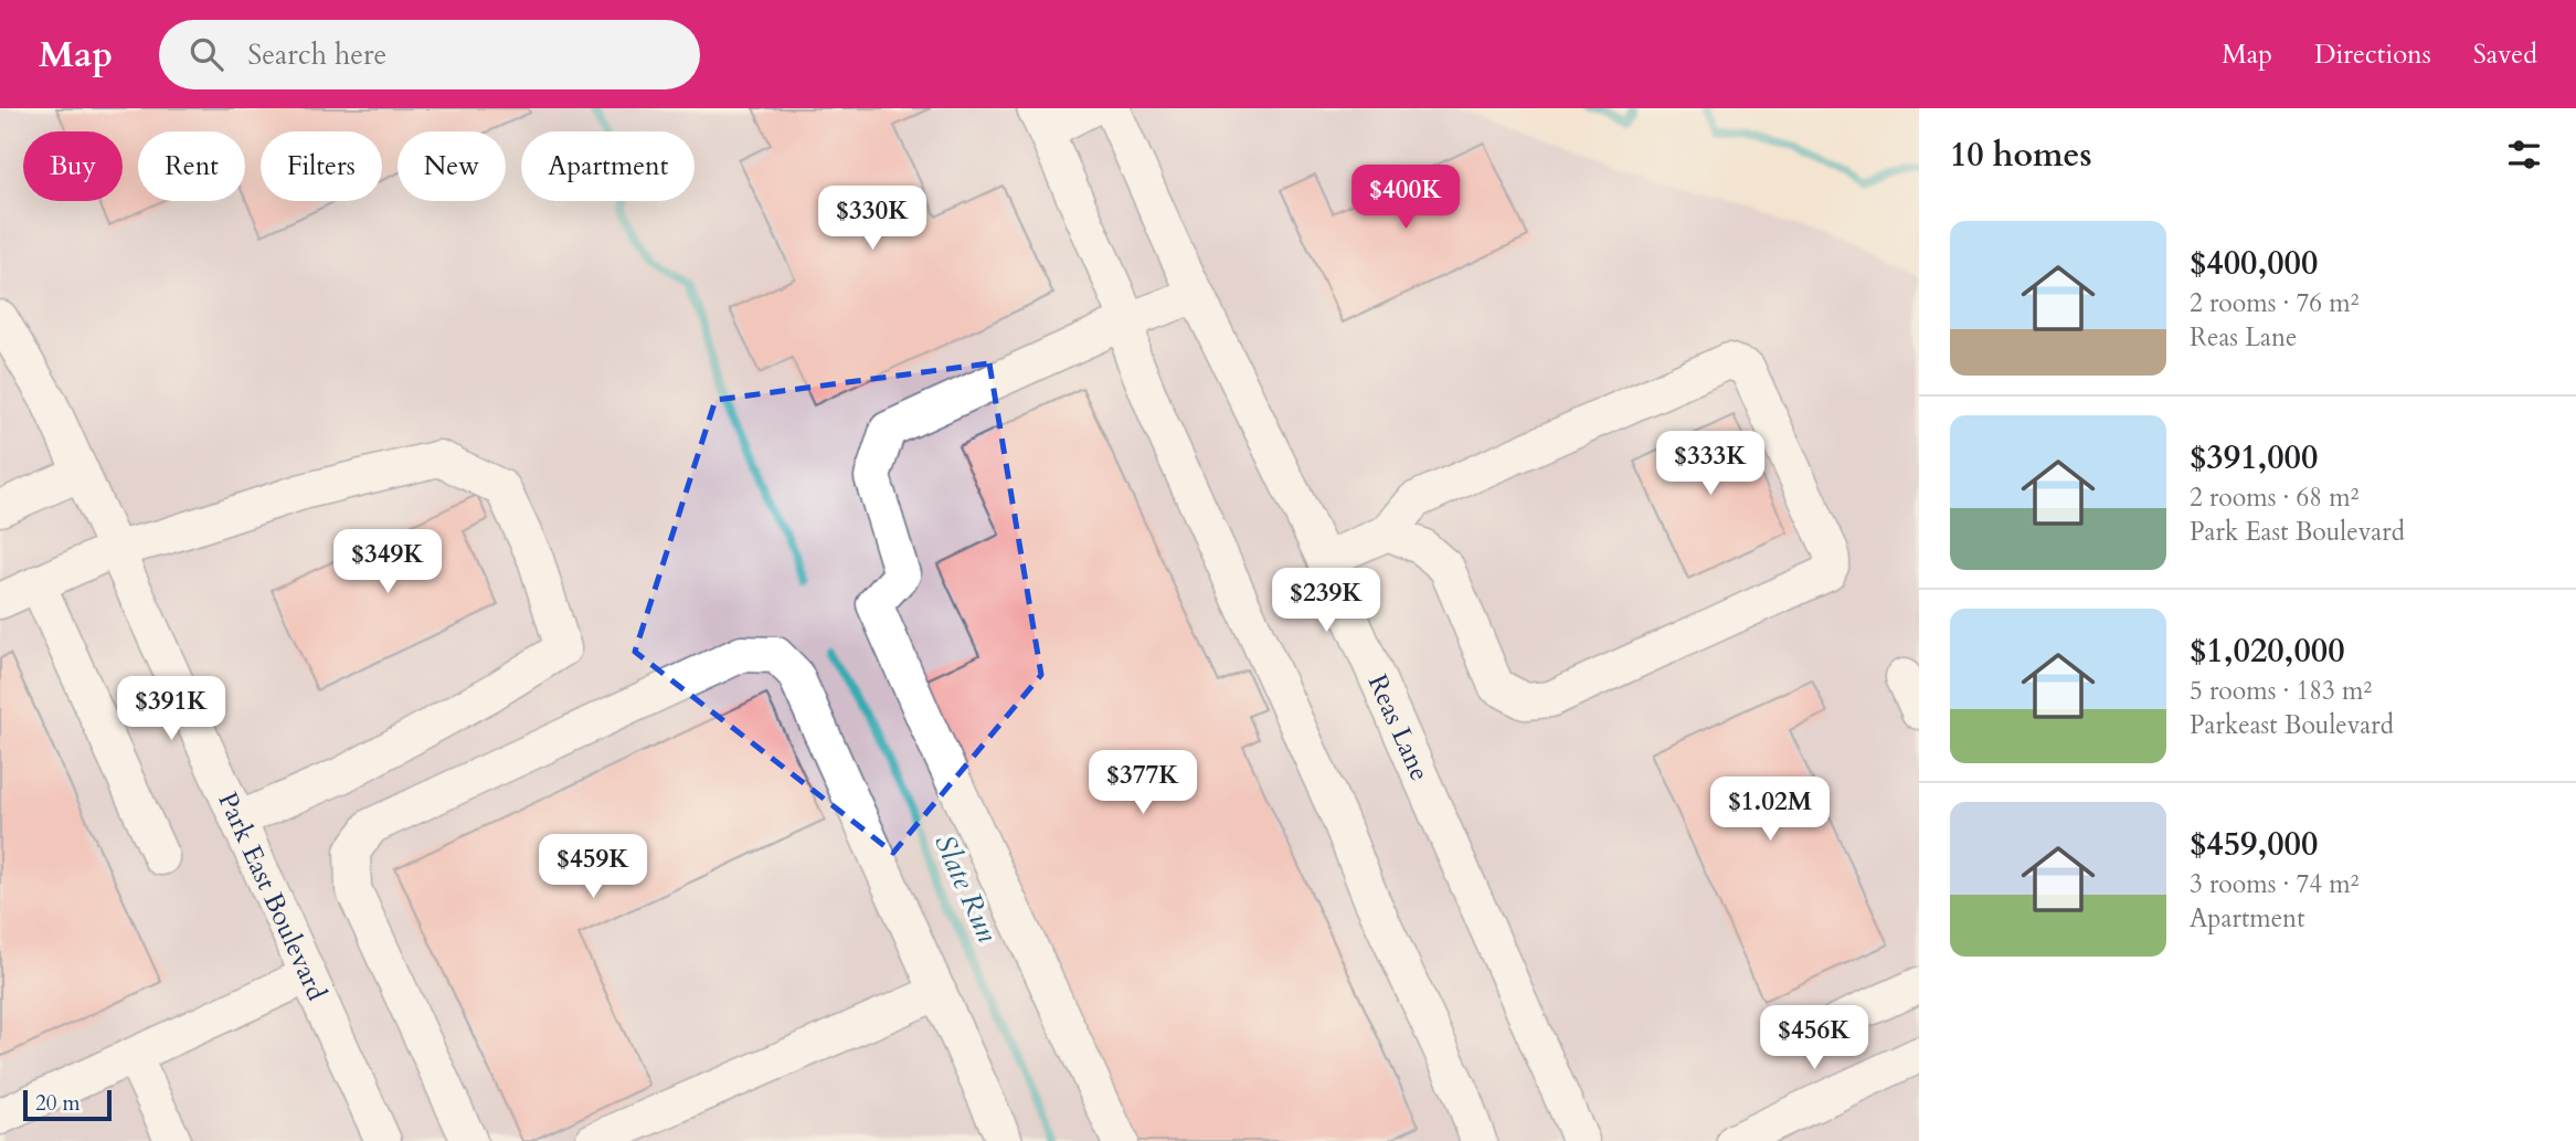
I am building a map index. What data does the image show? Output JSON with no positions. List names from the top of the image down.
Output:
{
  "streets": {
    "street": ["Reas Lane", "Park East Boulevard"]
  },
  "water": ["Slate Run"],
  "scale_bar": "20 m",
  "page": {
    "header": "Map",
    "search": "Search here",
    "nav": ["Map", "Directions", "Saved"],
    "heading": "10 homes",
    "chip": [
      "Buy",
      "Rent",
      "Filters",
      "New",
      "Apartment"
    ],
    "price": [
      "$400K",
      "$330K",
      "$333K",
      "$349K",
      "$239K",
      "$391K",
      "$377K",
      "$1.02M",
      "$459K",
      "$456K"
    ],
    "list": [
      {
        "name": "$400,000",
        "note": "2 rooms · 76 m² · Reas Lane"
      },
      {
        "name": "$391,000",
        "note": "2 rooms · 68 m² · Park East Boulevard"
      },
      {
        "name": "$1,020,000",
        "note": "5 rooms · 183 m² · Parkeast Boulevard"
      },
      {
        "name": "$459,000",
        "note": "3 rooms · 74 m² · Apartment"
      }
    ],
    "scale": "20 m"
  }
}
